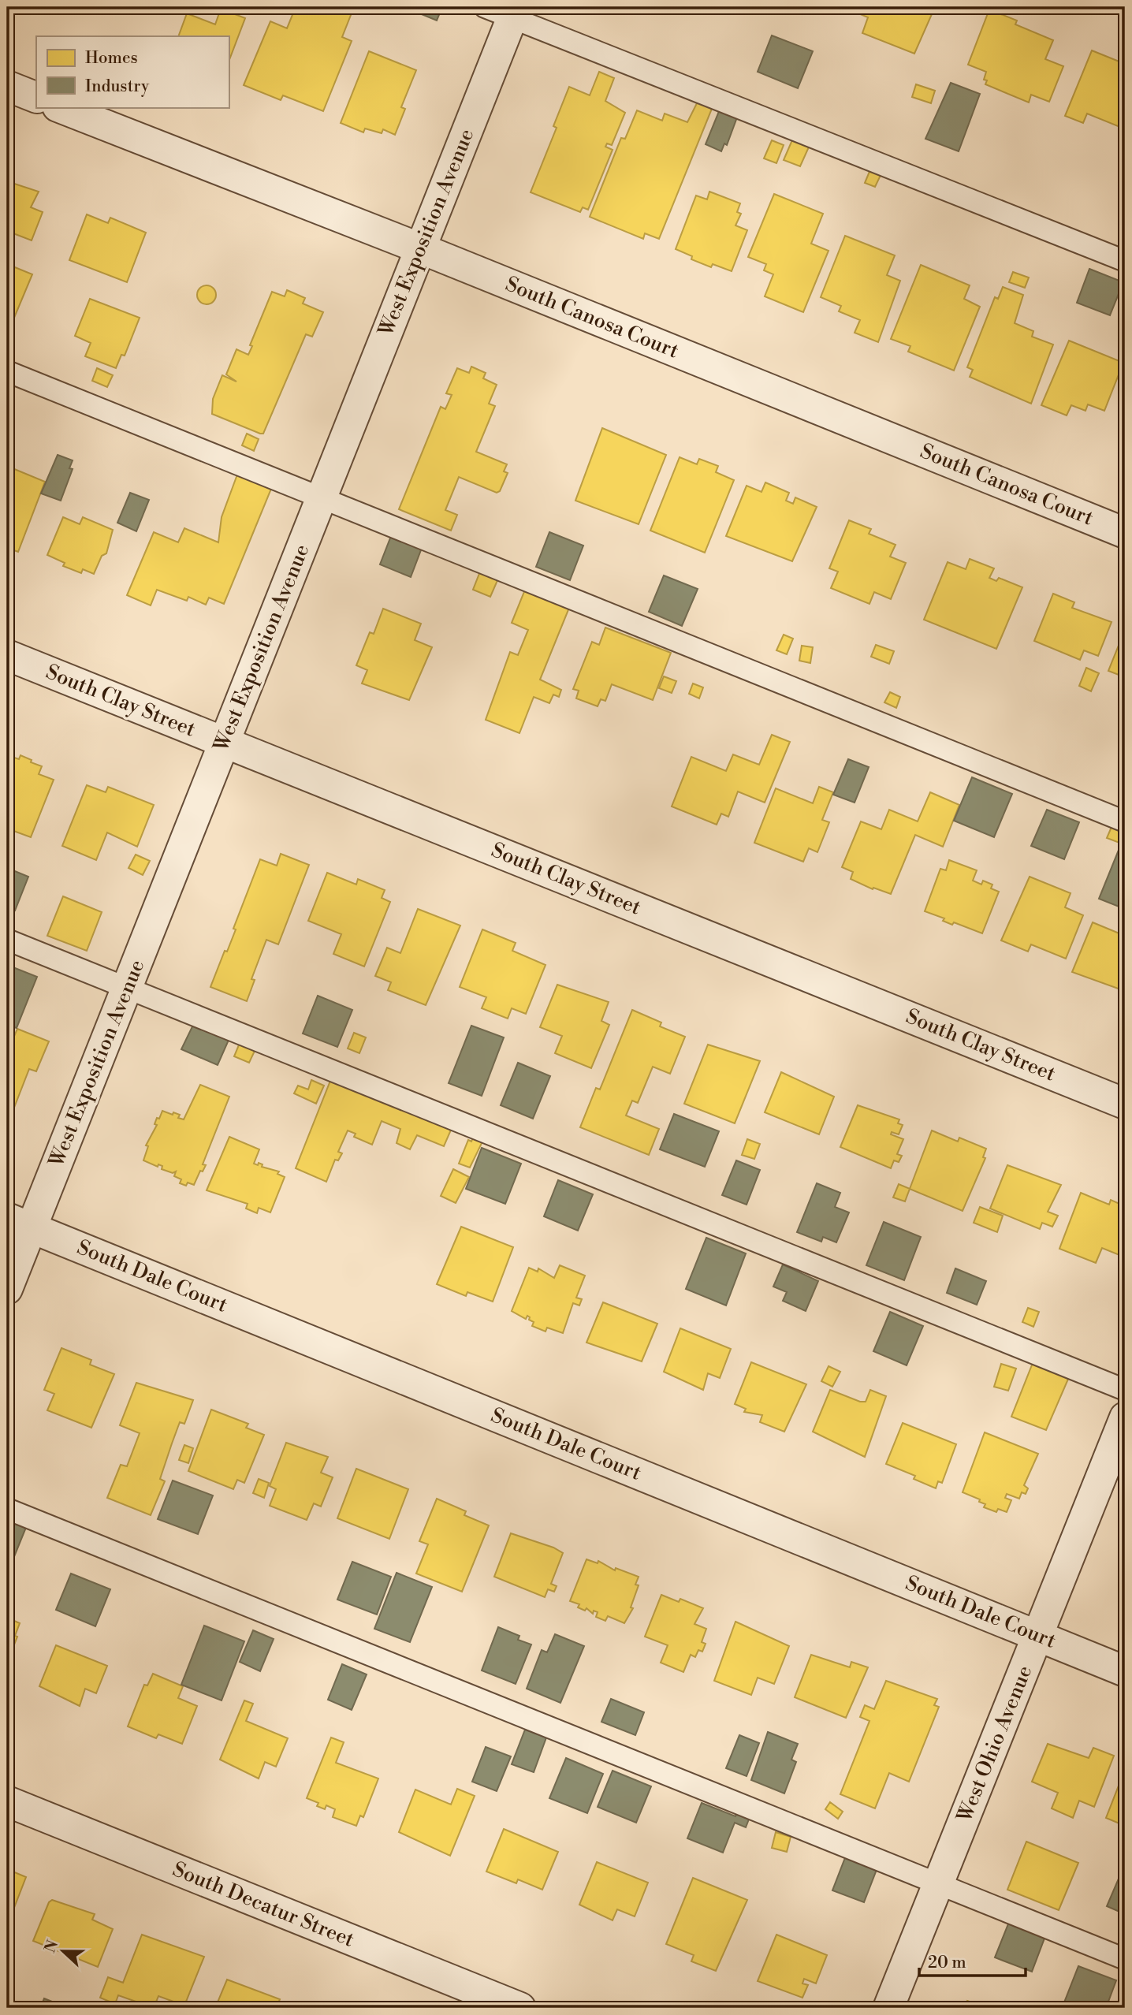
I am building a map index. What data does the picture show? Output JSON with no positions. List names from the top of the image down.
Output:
{
  "streets": {
    "street": [
      "West Exposition Avenue",
      "South Canosa Court",
      "South Clay Street",
      "South Dale Court",
      "West Ohio Avenue",
      "South Decatur Street"
    ]
  },
  "crossings": [
    ["West Exposition Avenue", "South Canosa Court"],
    ["West Exposition Avenue", "South Clay Street"],
    ["West Exposition Avenue", "South Dale Court"],
    ["South Dale Court", "West Ohio Avenue"]
  ],
  "legend": ["Homes", "Industry"],
  "scale_bar": "20 m",
  "north": "left"
}
